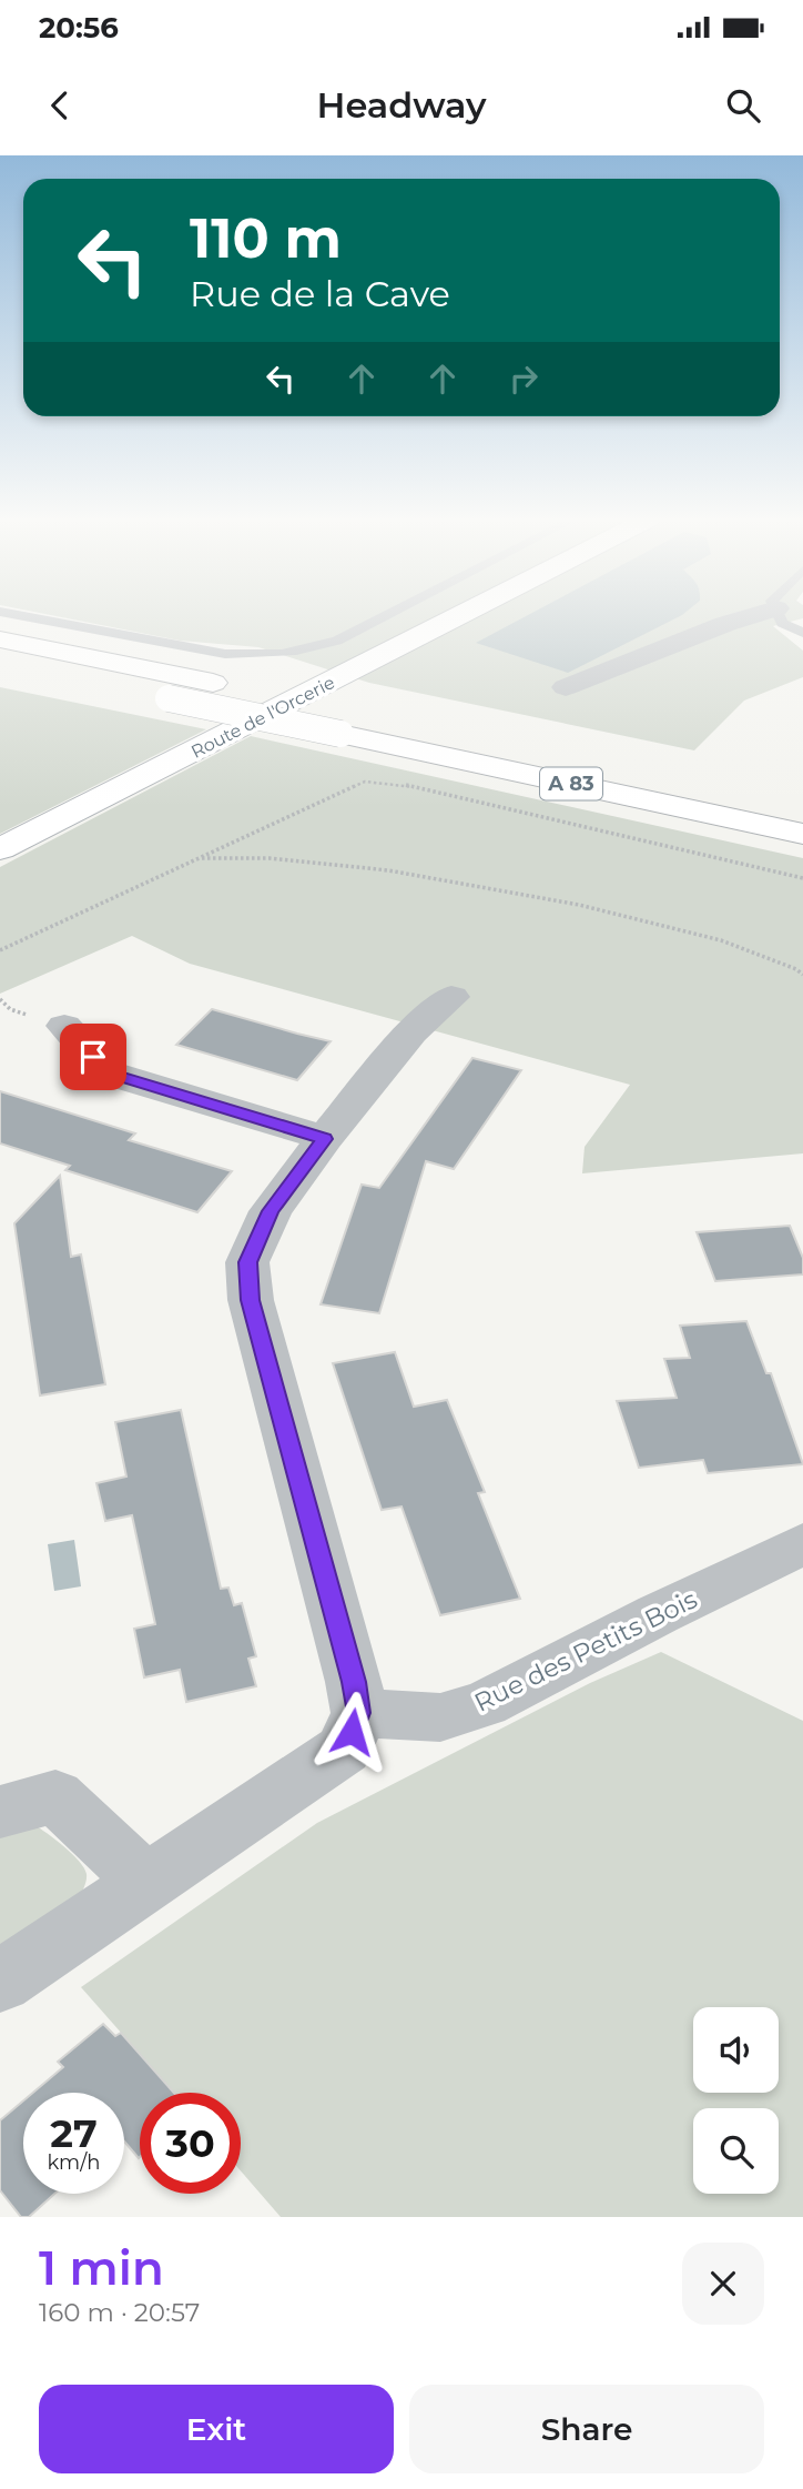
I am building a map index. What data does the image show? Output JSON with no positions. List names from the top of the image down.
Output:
{
  "streets": {
    "main road": ["Route de l'Orcerie", "A 83"],
    "street": ["Rue des Petits Bois"]
  },
  "page": {
    "status": "20:56",
    "header": "Headway",
    "turn": ["110 m", "Rue de la Cave"],
    "speed": "27 km/h",
    "limit": "30",
    "heading": ["1 min", "160 m · 20:57"],
    "buttons": ["Exit", "Share"]
  }
}
